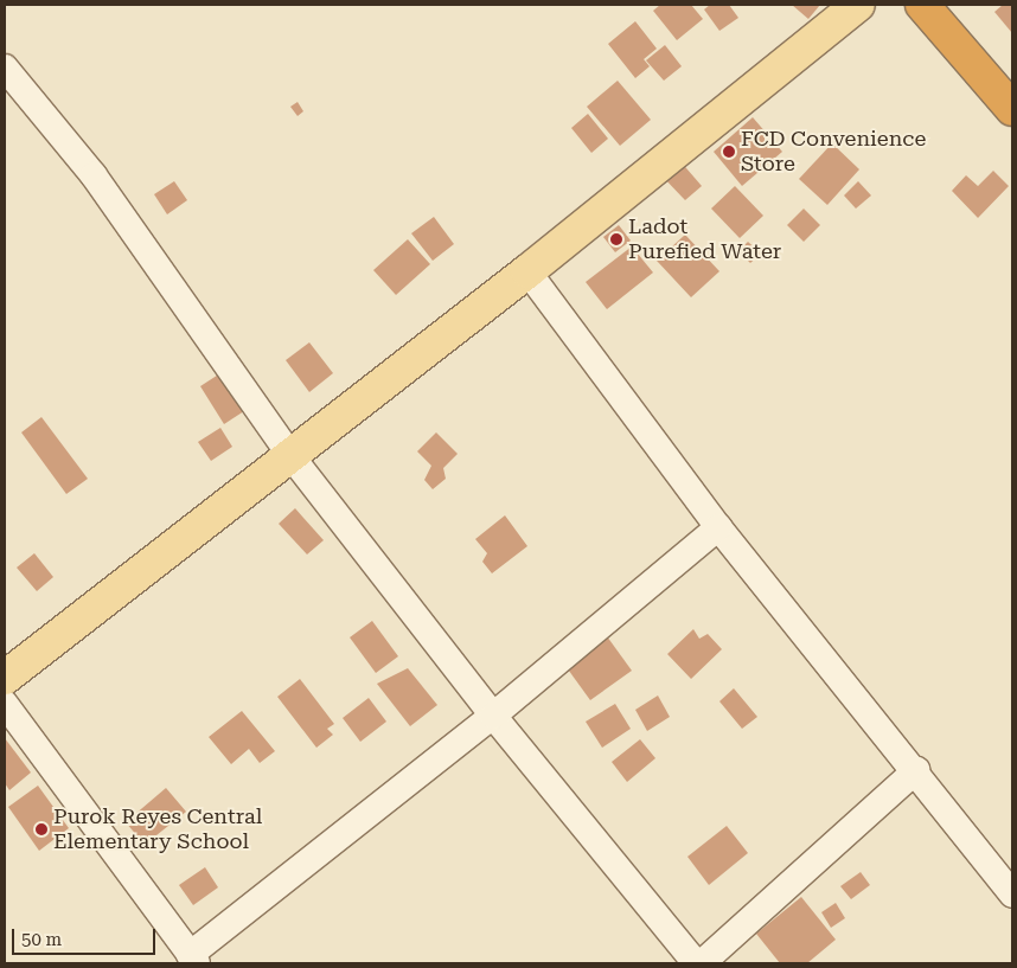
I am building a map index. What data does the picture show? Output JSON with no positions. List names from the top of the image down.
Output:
{
  "places": ["FCD Convenience Store", "Ladot Purefied Water", "Purok Reyes Central Elementary School"],
  "scale_bar": "50 m"
}
